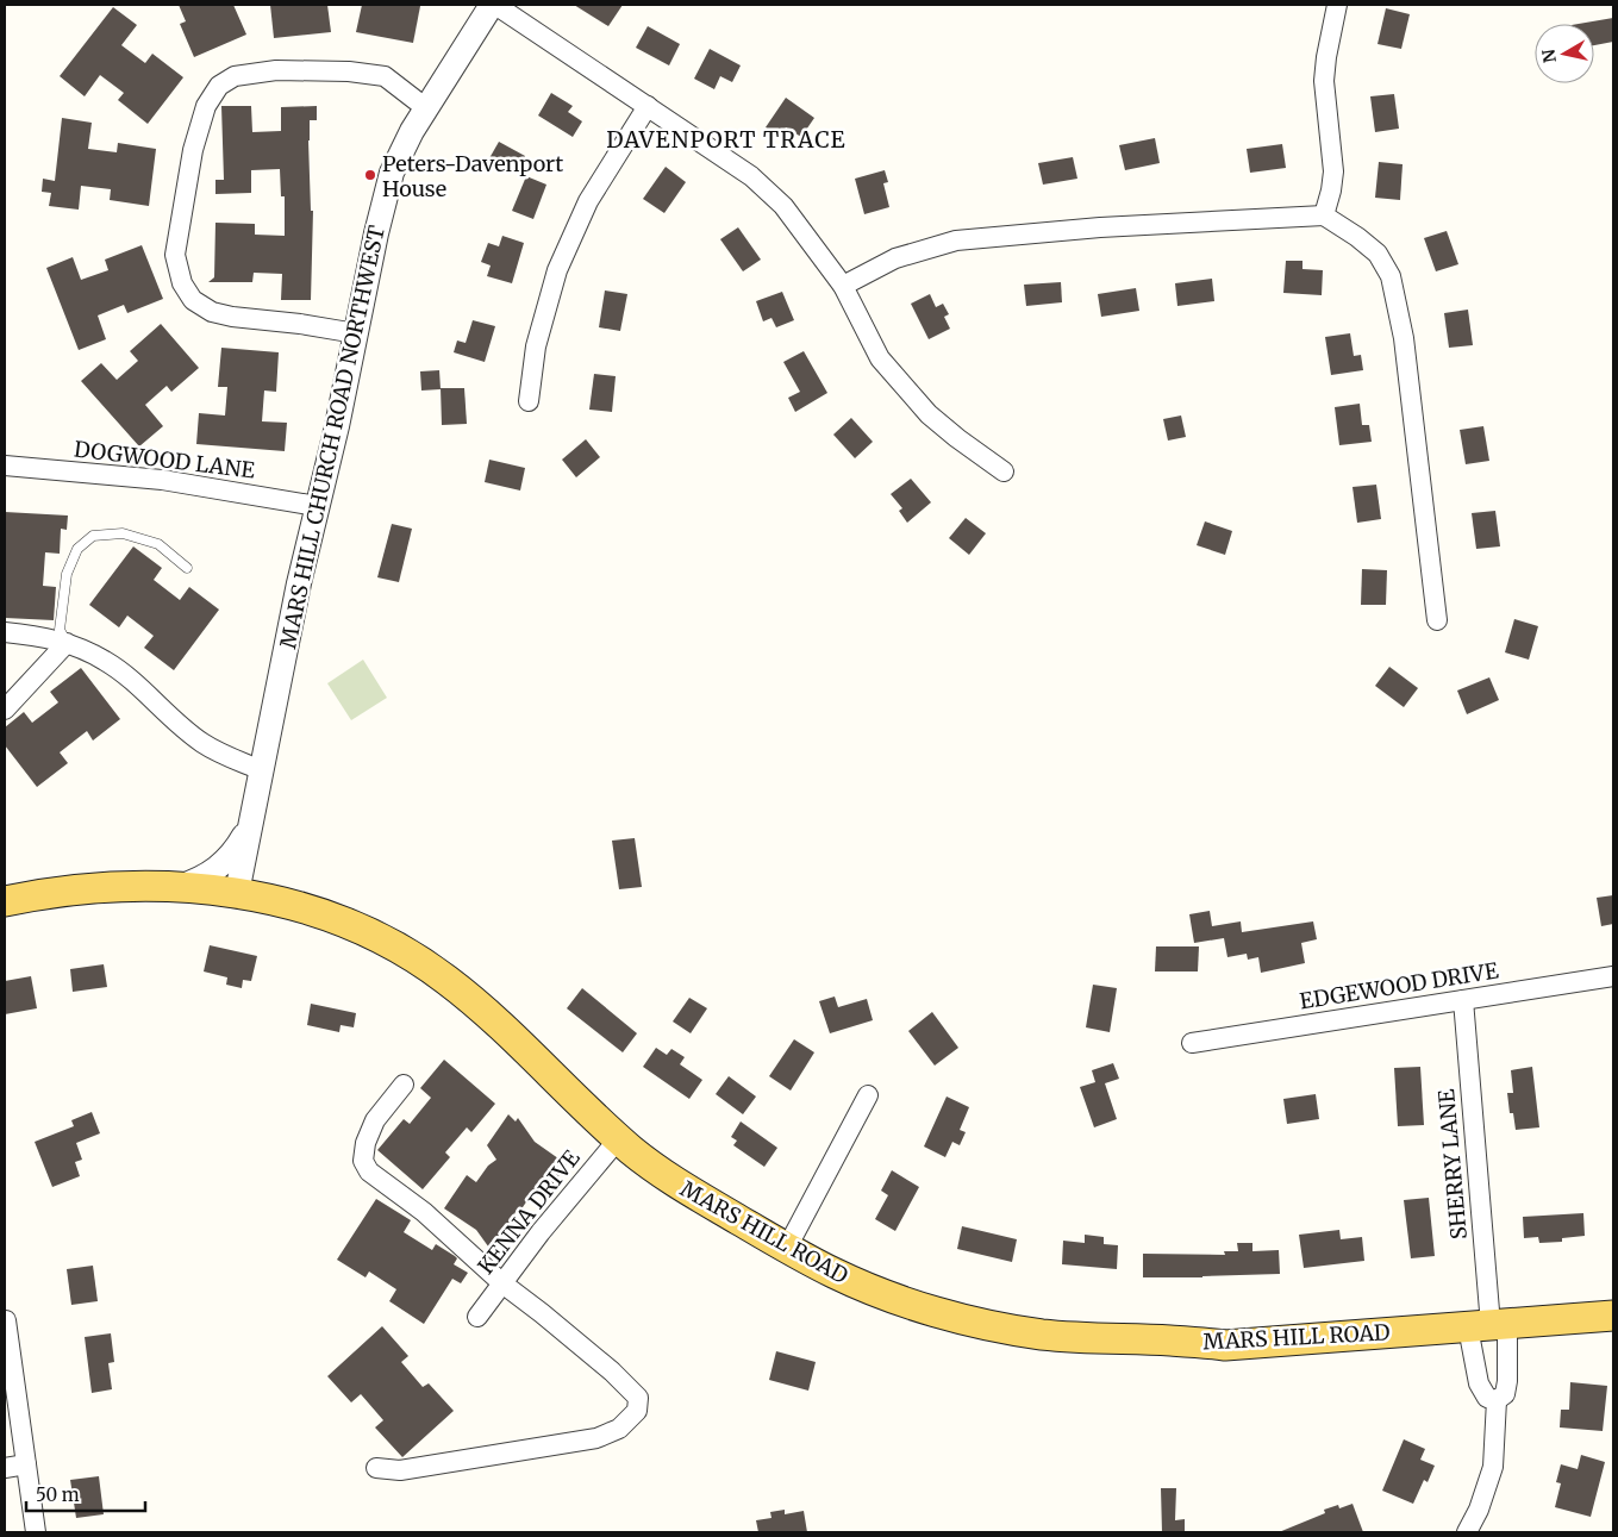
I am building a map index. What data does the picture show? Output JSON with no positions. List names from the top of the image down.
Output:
{
  "streets": {
    "main road": ["MARS HILL ROAD"],
    "street": [
      "MARS HILL CHURCH ROAD NORTHWEST",
      "DOGWOOD LANE",
      "EDGEWOOD DRIVE",
      "SHERRY LANE",
      "KENNA DRIVE"
    ]
  },
  "crossings": [
    ["MARS HILL CHURCH ROAD NORTHWEST", "DOGWOOD LANE"],
    ["MARS HILL CHURCH ROAD NORTHWEST", "MARS HILL ROAD"],
    ["EDGEWOOD DRIVE", "SHERRY LANE"],
    ["SHERRY LANE", "MARS HILL ROAD"],
    ["KENNA DRIVE", "MARS HILL ROAD"]
  ],
  "districts": ["DAVENPORT TRACE"],
  "places": ["Peters-Davenport House"],
  "scale_bar": "50 m",
  "north": "left"
}
